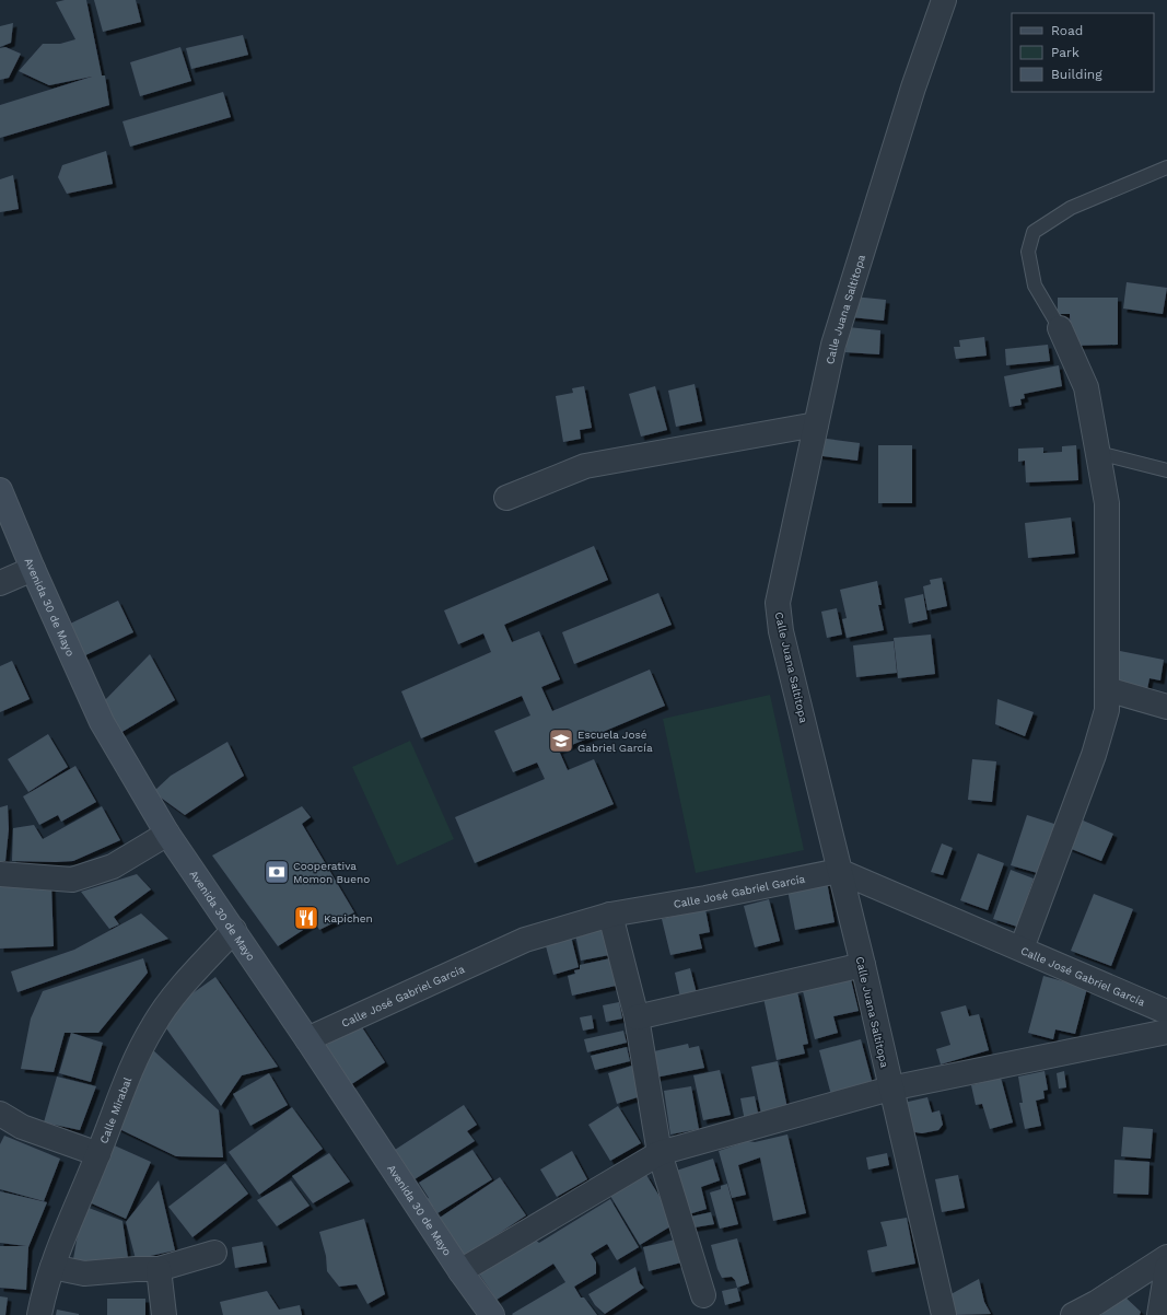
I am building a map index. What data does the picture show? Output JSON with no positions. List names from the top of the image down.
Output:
{
  "streets": {
    "main road": ["Avenida 30 de Mayo"],
    "street": ["Calle Juana Saltitopa", "Calle José Gabriel García", "Calle Mirabal"]
  },
  "crossings": [
    ["Calle Juana Saltitopa", "Calle José Gabriel García"],
    ["Avenida 30 de Mayo", "Calle José Gabriel García"],
    ["Avenida 30 de Mayo", "Calle Mirabal"]
  ],
  "places": {
    "school or university": ["Escuela José Gabriel García"],
    "bank": ["Cooperativa Momon Bueno"],
    "restaurant": ["Kapichen"]
  },
  "legend": ["Road", "Park", "Building"]
}
